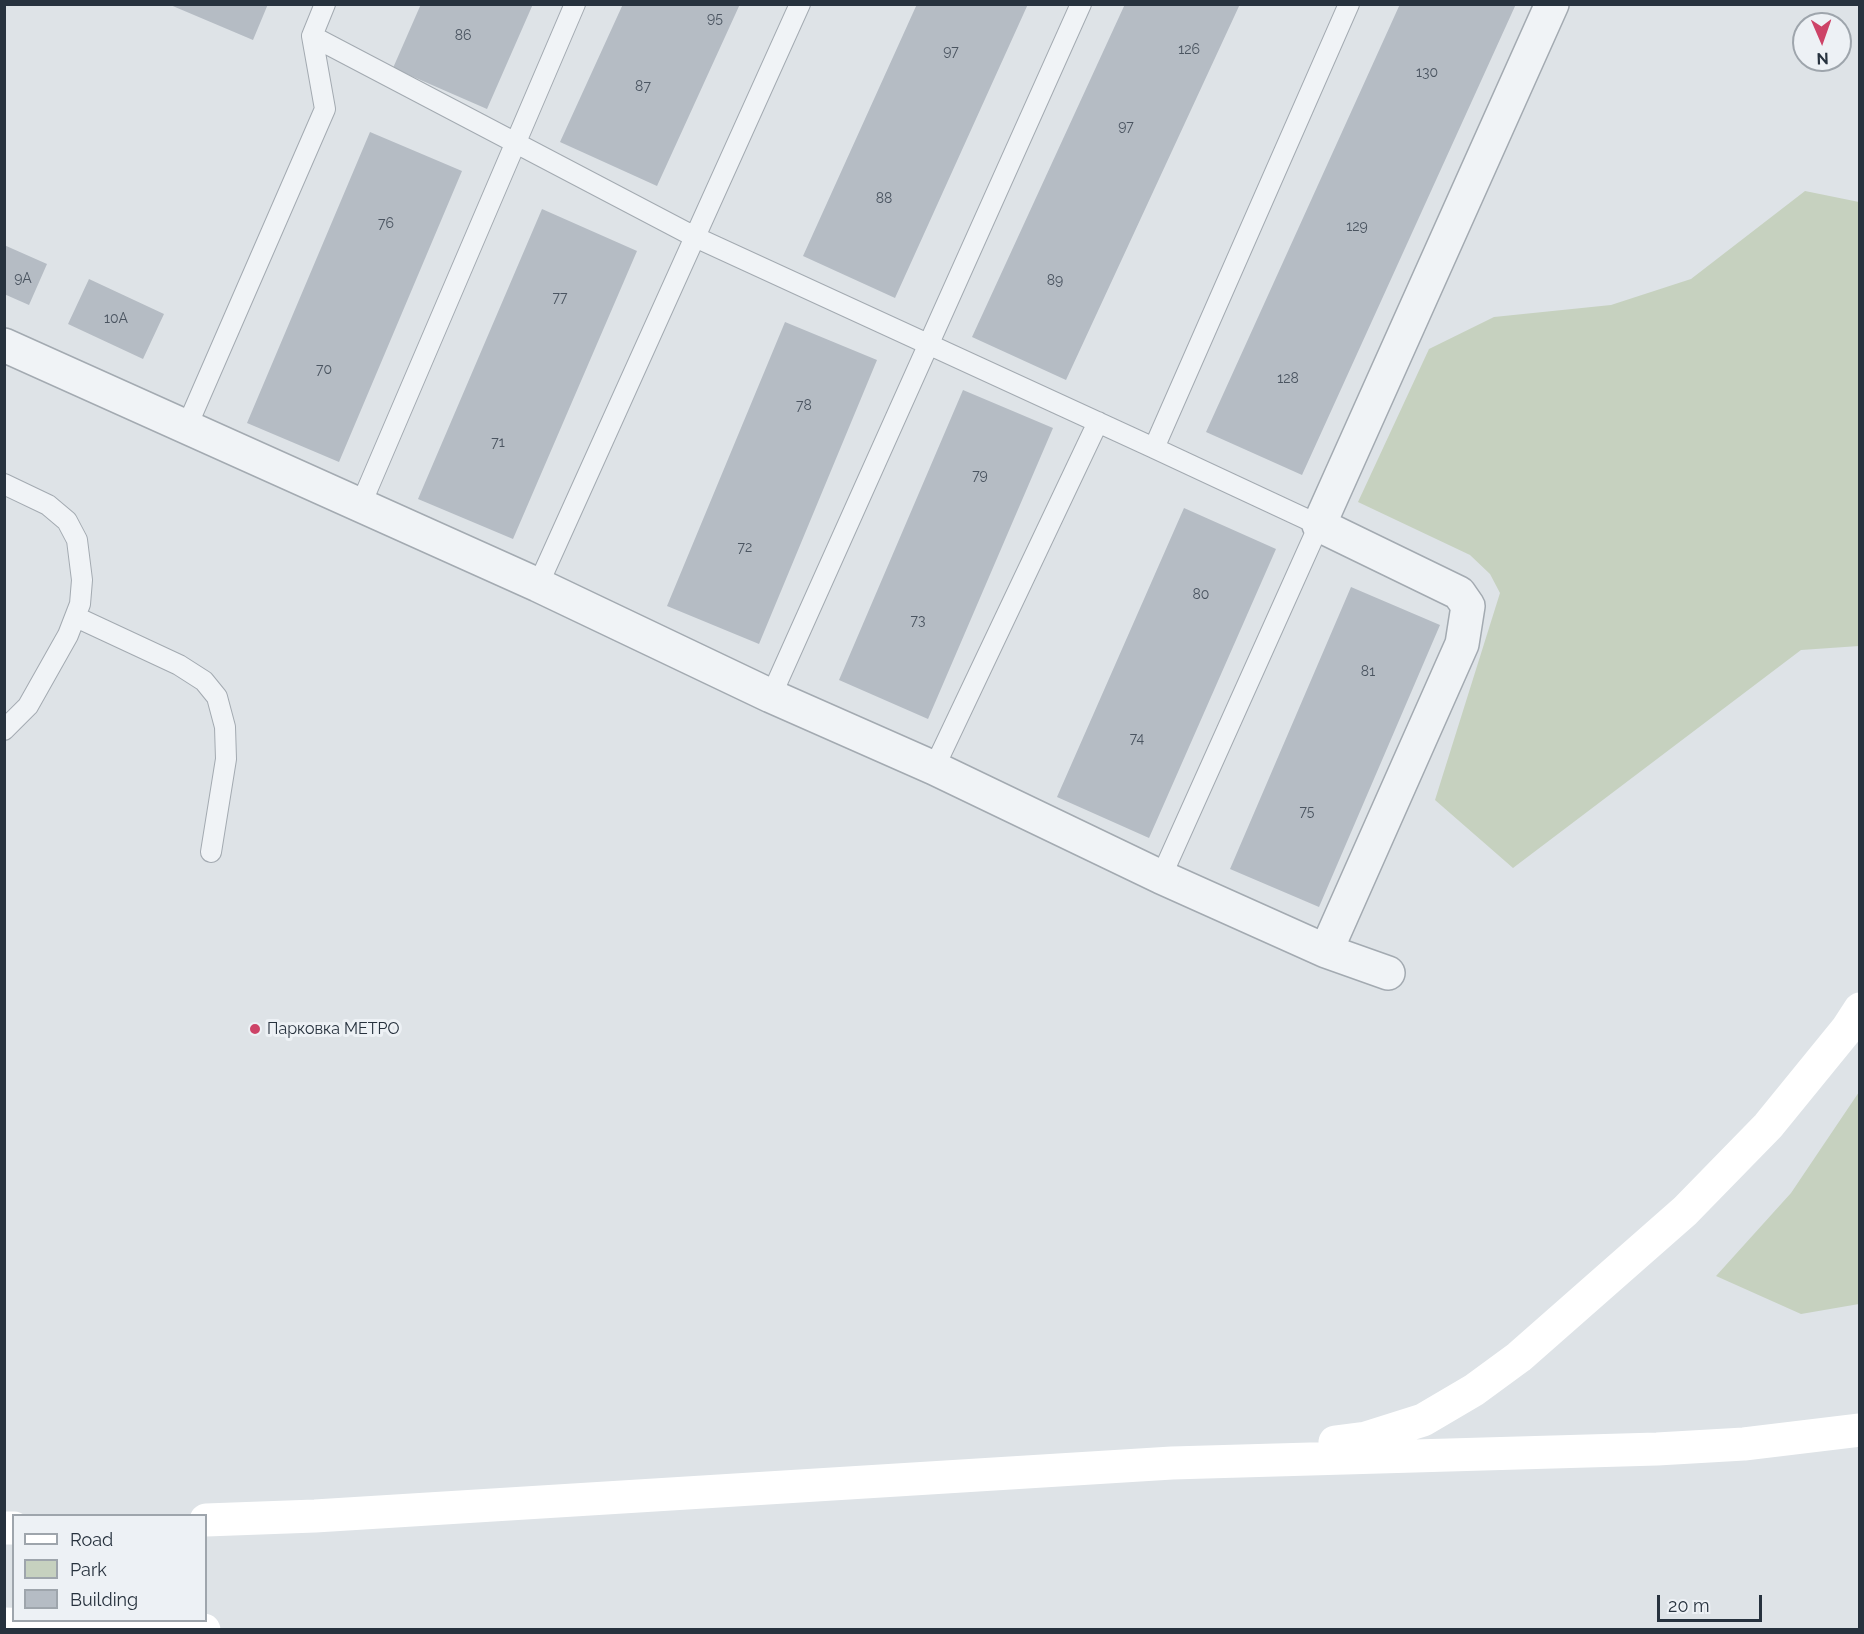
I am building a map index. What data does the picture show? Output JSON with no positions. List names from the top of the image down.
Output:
{
  "places": ["Парковка МЕТРО"],
  "house_numbers": [
    "95",
    "86",
    "126",
    "97",
    "130",
    "87",
    "97",
    "88",
    "76",
    "129",
    "9А",
    "89",
    "77",
    "10А",
    "70",
    "128",
    "78",
    "71",
    "79",
    "72",
    "80",
    "73",
    "81",
    "74",
    "75"
  ],
  "legend": ["Road", "Park", "Building"],
  "scale_bar": "20 m",
  "north": "bottom"
}
